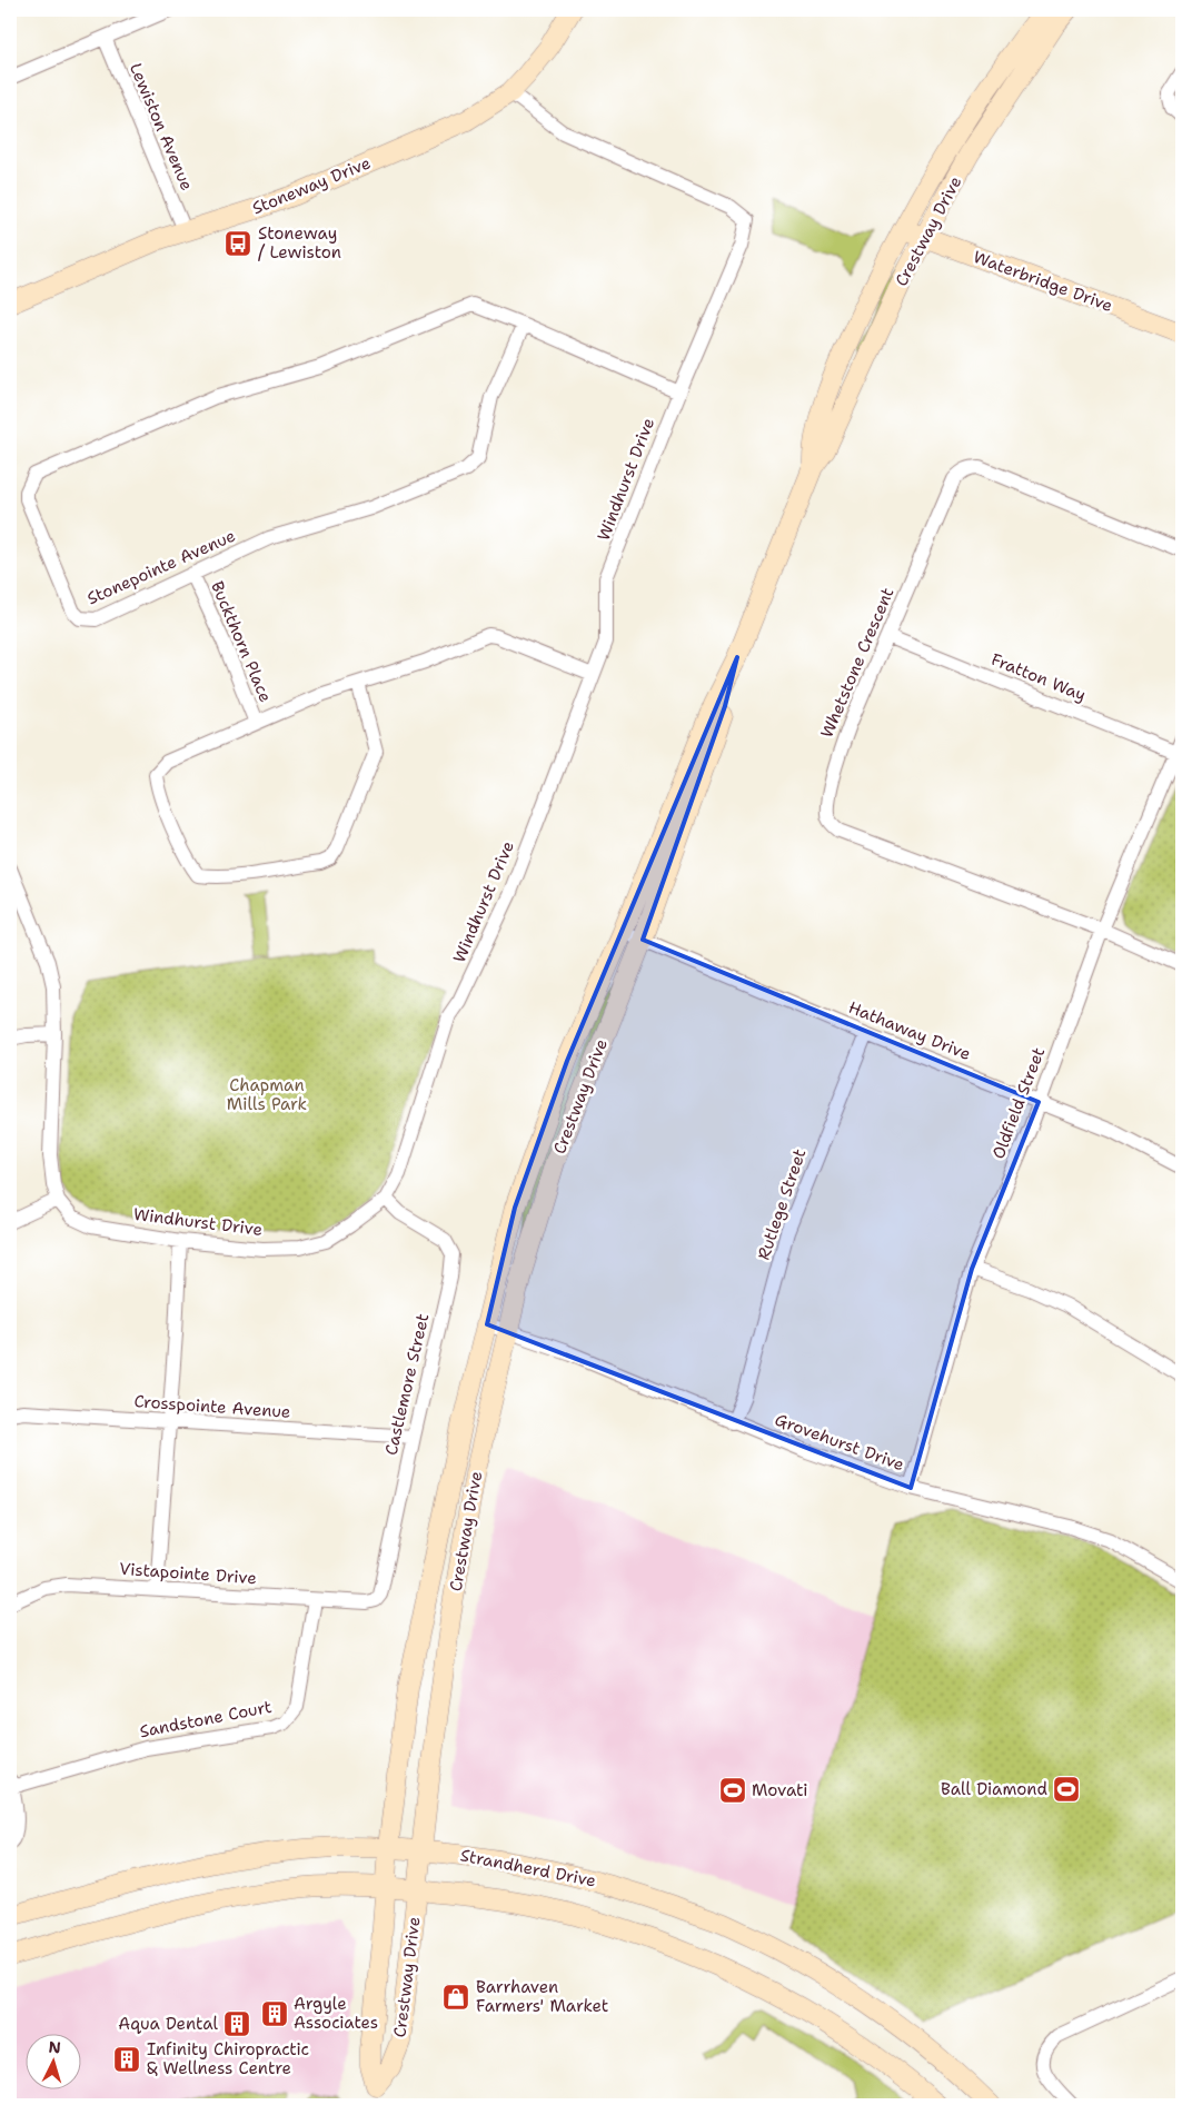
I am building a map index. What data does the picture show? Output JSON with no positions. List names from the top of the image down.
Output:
{
  "streets": {
    "street": [
      "Lewiston Avenue",
      "Stoneway Drive",
      "Crestway Drive",
      "Waterbridge Drive",
      "Windhurst Drive",
      "Stonepointe Avenue",
      "Buckthorn Place",
      "Whetstone Crescent",
      "Fratton Way",
      "Hathaway Drive",
      "Oldfield Street",
      "Rutlege Street",
      "Castlemore Street",
      "Crosspointe Avenue",
      "Grovehurst Drive",
      "Vistapointe Drive",
      "Sandstone Court",
      "Strandherd Drive"
    ]
  },
  "crossings": [
    ["Lewiston Avenue", "Stoneway Drive"],
    ["Stoneway Drive", "Windhurst Drive"],
    ["Crestway Drive", "Waterbridge Drive"],
    ["Crestway Drive", "Hathaway Drive"],
    ["Crestway Drive", "Grovehurst Drive"],
    ["Crestway Drive", "Strandherd Drive"],
    ["Windhurst Drive", "Stonepointe Avenue"],
    ["Windhurst Drive", "Castlemore Street"],
    ["Stonepointe Avenue", "Buckthorn Place"],
    ["Whetstone Crescent", "Fratton Way"],
    ["Whetstone Crescent", "Oldfield Street"],
    ["Fratton Way", "Oldfield Street"],
    ["Hathaway Drive", "Oldfield Street"],
    ["Hathaway Drive", "Rutlege Street"],
    ["Oldfield Street", "Grovehurst Drive"],
    ["Rutlege Street", "Grovehurst Drive"],
    ["Castlemore Street", "Crosspointe Avenue"],
    ["Castlemore Street", "Vistapointe Drive"],
    ["Vistapointe Drive", "Sandstone Court"]
  ],
  "parks": ["Chapman Mills Park"],
  "places": {
    "bus stop": ["Stoneway / Lewiston"],
    "sports": ["Ball Diamond", "Movati"],
    "shop": ["Barrhaven Farmers' Market"],
    "building": ["Argyle Associates", "Aqua Dental", "Infinity Chiropractic & Wellness Centre"]
  },
  "north": "top"
}
